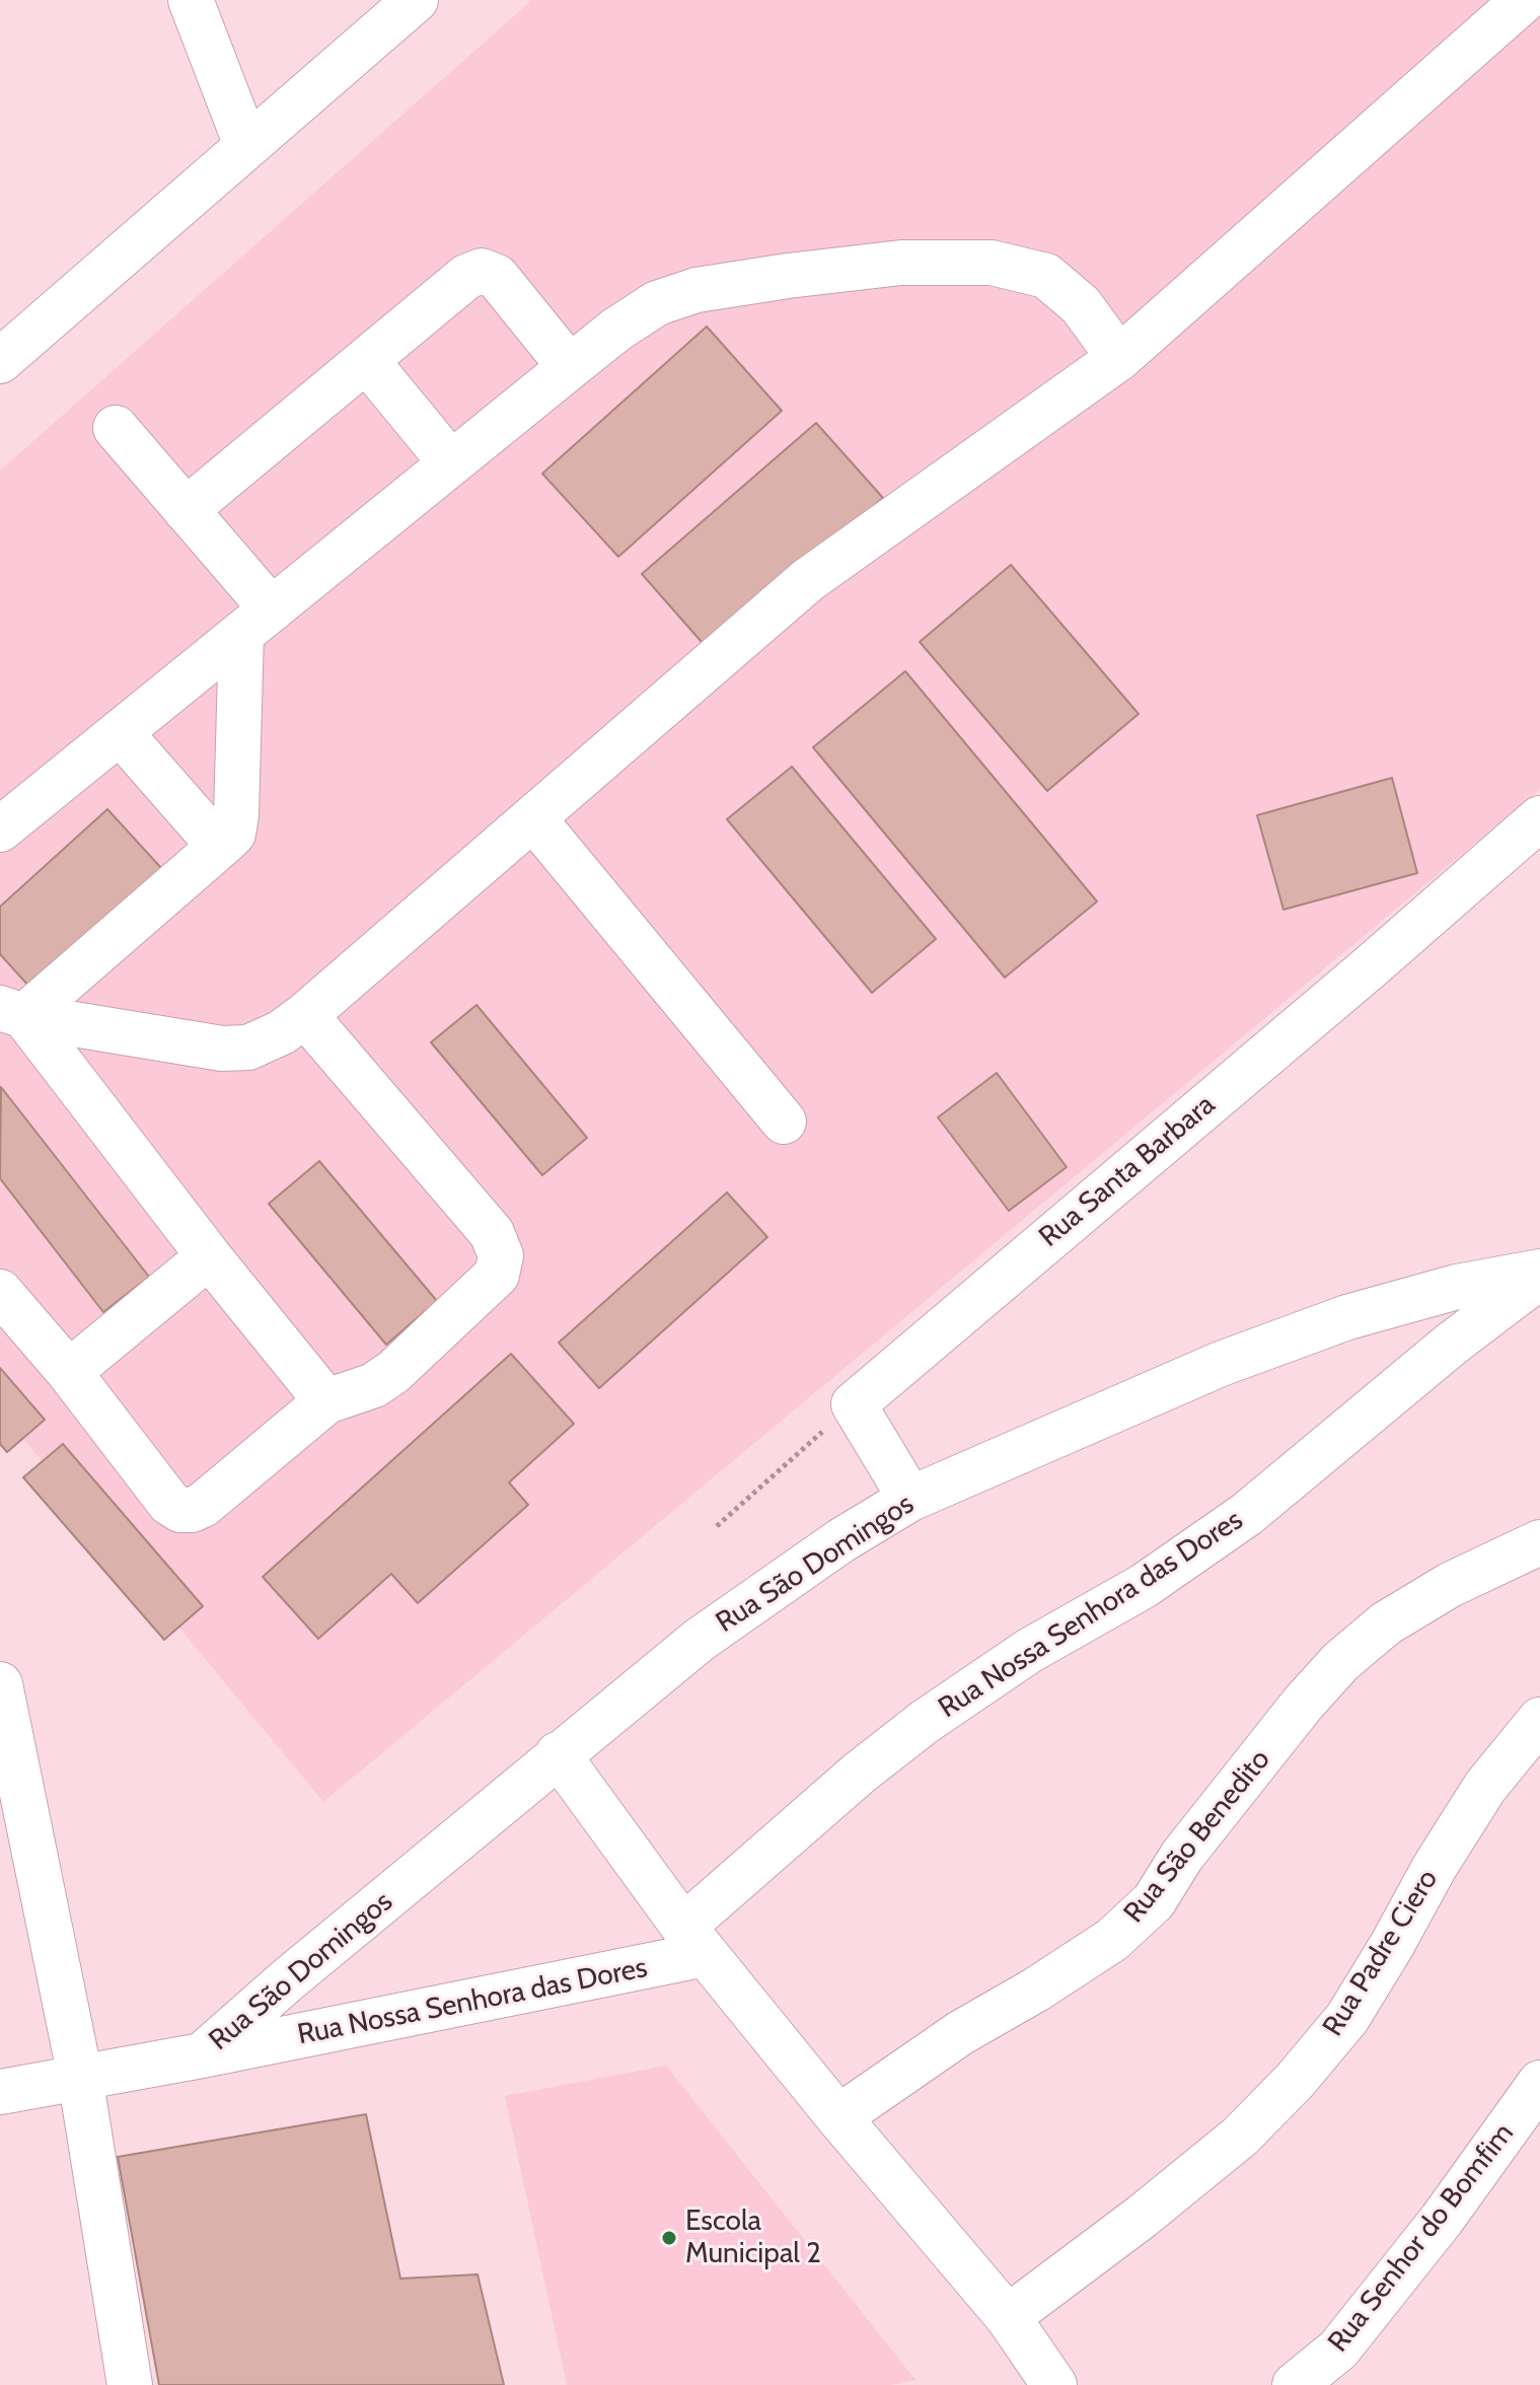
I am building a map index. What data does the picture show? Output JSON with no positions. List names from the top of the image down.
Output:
{
  "streets": {
    "street": [
      "Rua Santa Barbara",
      "Rua São Domingos",
      "Rua Nossa Senhora das Dores",
      "Rua São Benedito",
      "Rua Padre Ciero",
      "Rua Senhor do Bomfim"
    ]
  },
  "crossings": [
    ["Rua São Domingos", "Rua Nossa Senhora das Dores"]
  ],
  "places": ["Escola Municipal 2"]
}
